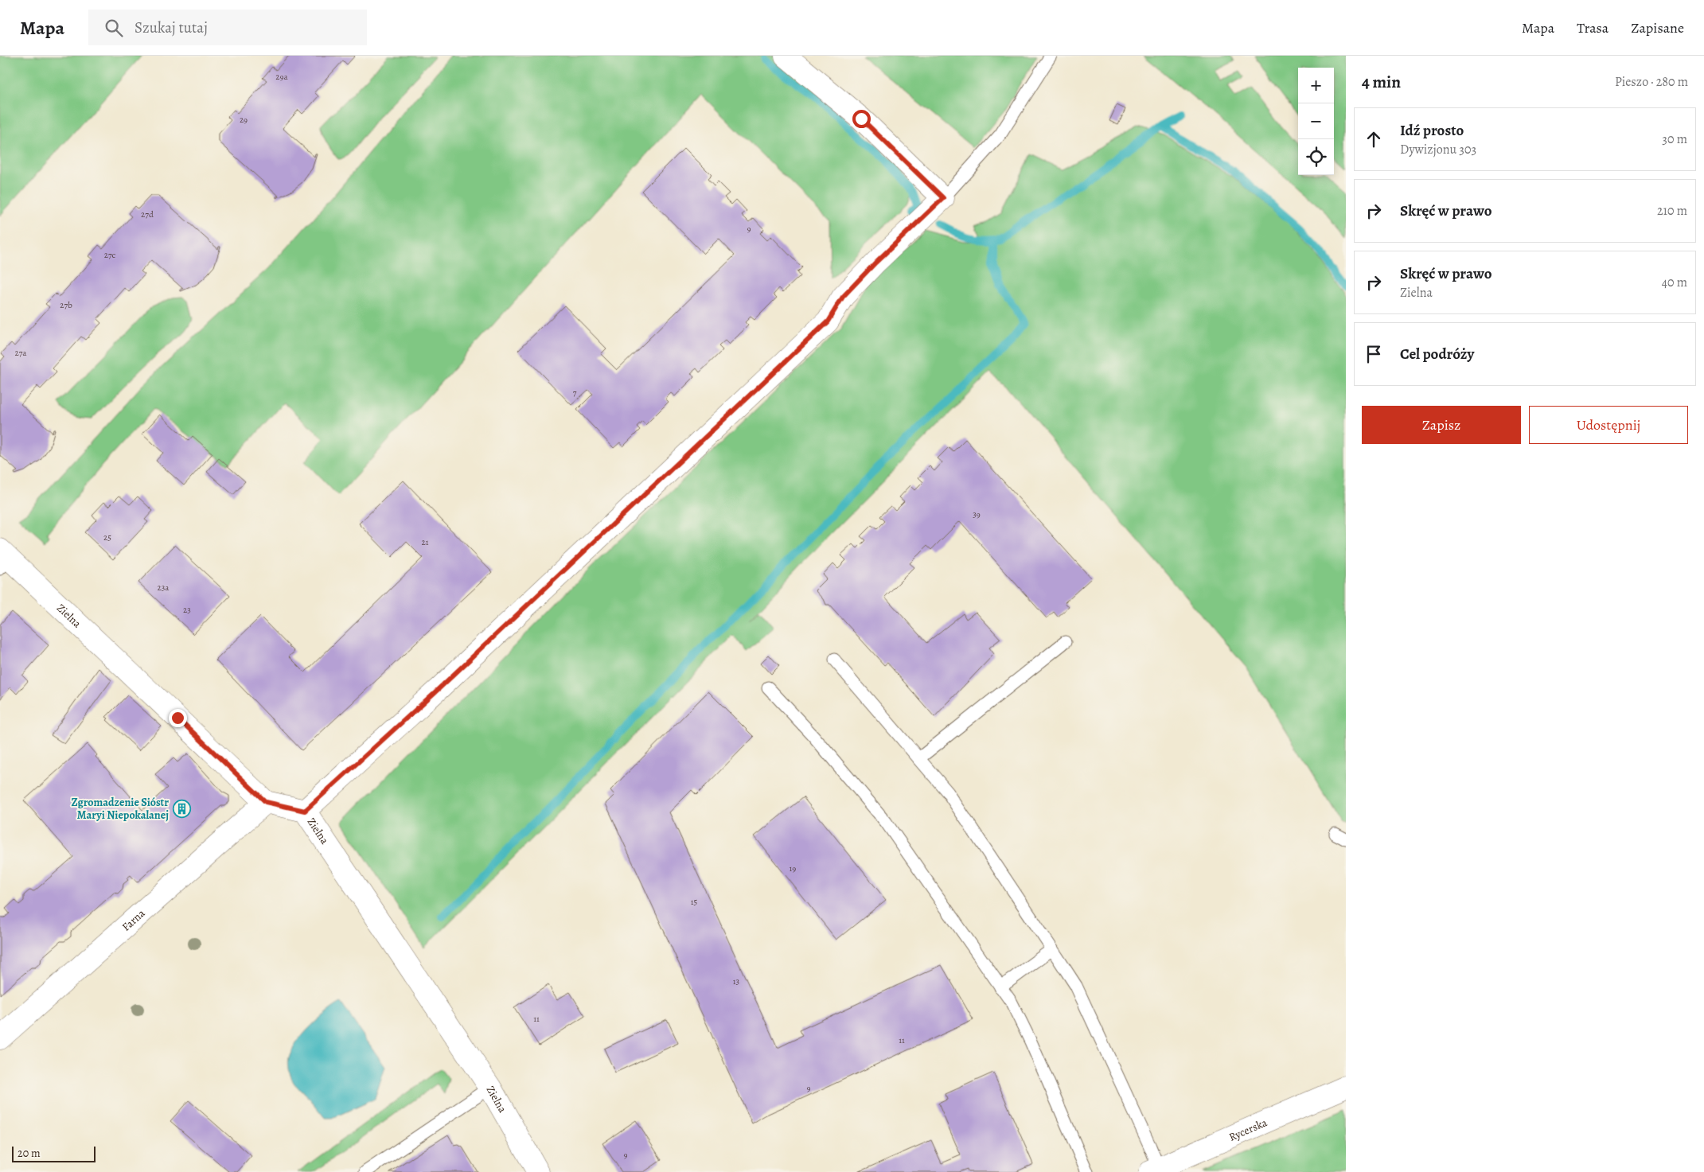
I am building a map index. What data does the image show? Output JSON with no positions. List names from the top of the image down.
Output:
{
  "streets": {
    "street": ["Zielna", "Farna", "Rycerska"]
  },
  "crossings": [
    ["Zielna", "Farna"]
  ],
  "places": {
    "building": ["Zgromadzenie Sióstr Maryi Niepokalanej"]
  },
  "house_numbers": [
    "29a",
    "29",
    "27d",
    "9",
    "27c",
    "27b",
    "27a",
    "7",
    "39",
    "25",
    "21",
    "23a",
    "23",
    "19",
    "15",
    "13",
    "11",
    "11",
    "9",
    "9"
  ],
  "scale_bar": "20 m",
  "page": {
    "header": "Mapa",
    "search": "Szukaj tutaj",
    "nav": ["Mapa", "Trasa", "Zapisane"],
    "heading": ["4 min", "Pieszo · 280 m"],
    "map_buttons": ["+", "−"],
    "list": [
      ["Idź prosto", "Dywizjonu 303", "30 m"],
      ["Skręć w prawo", "210 m"],
      ["Skręć w prawo", "Zielna", "40 m"],
      "Cel podróży"
    ],
    "buttons": ["Zapisz", "Udostępnij"],
    "scale": "20 m"
  }
}
